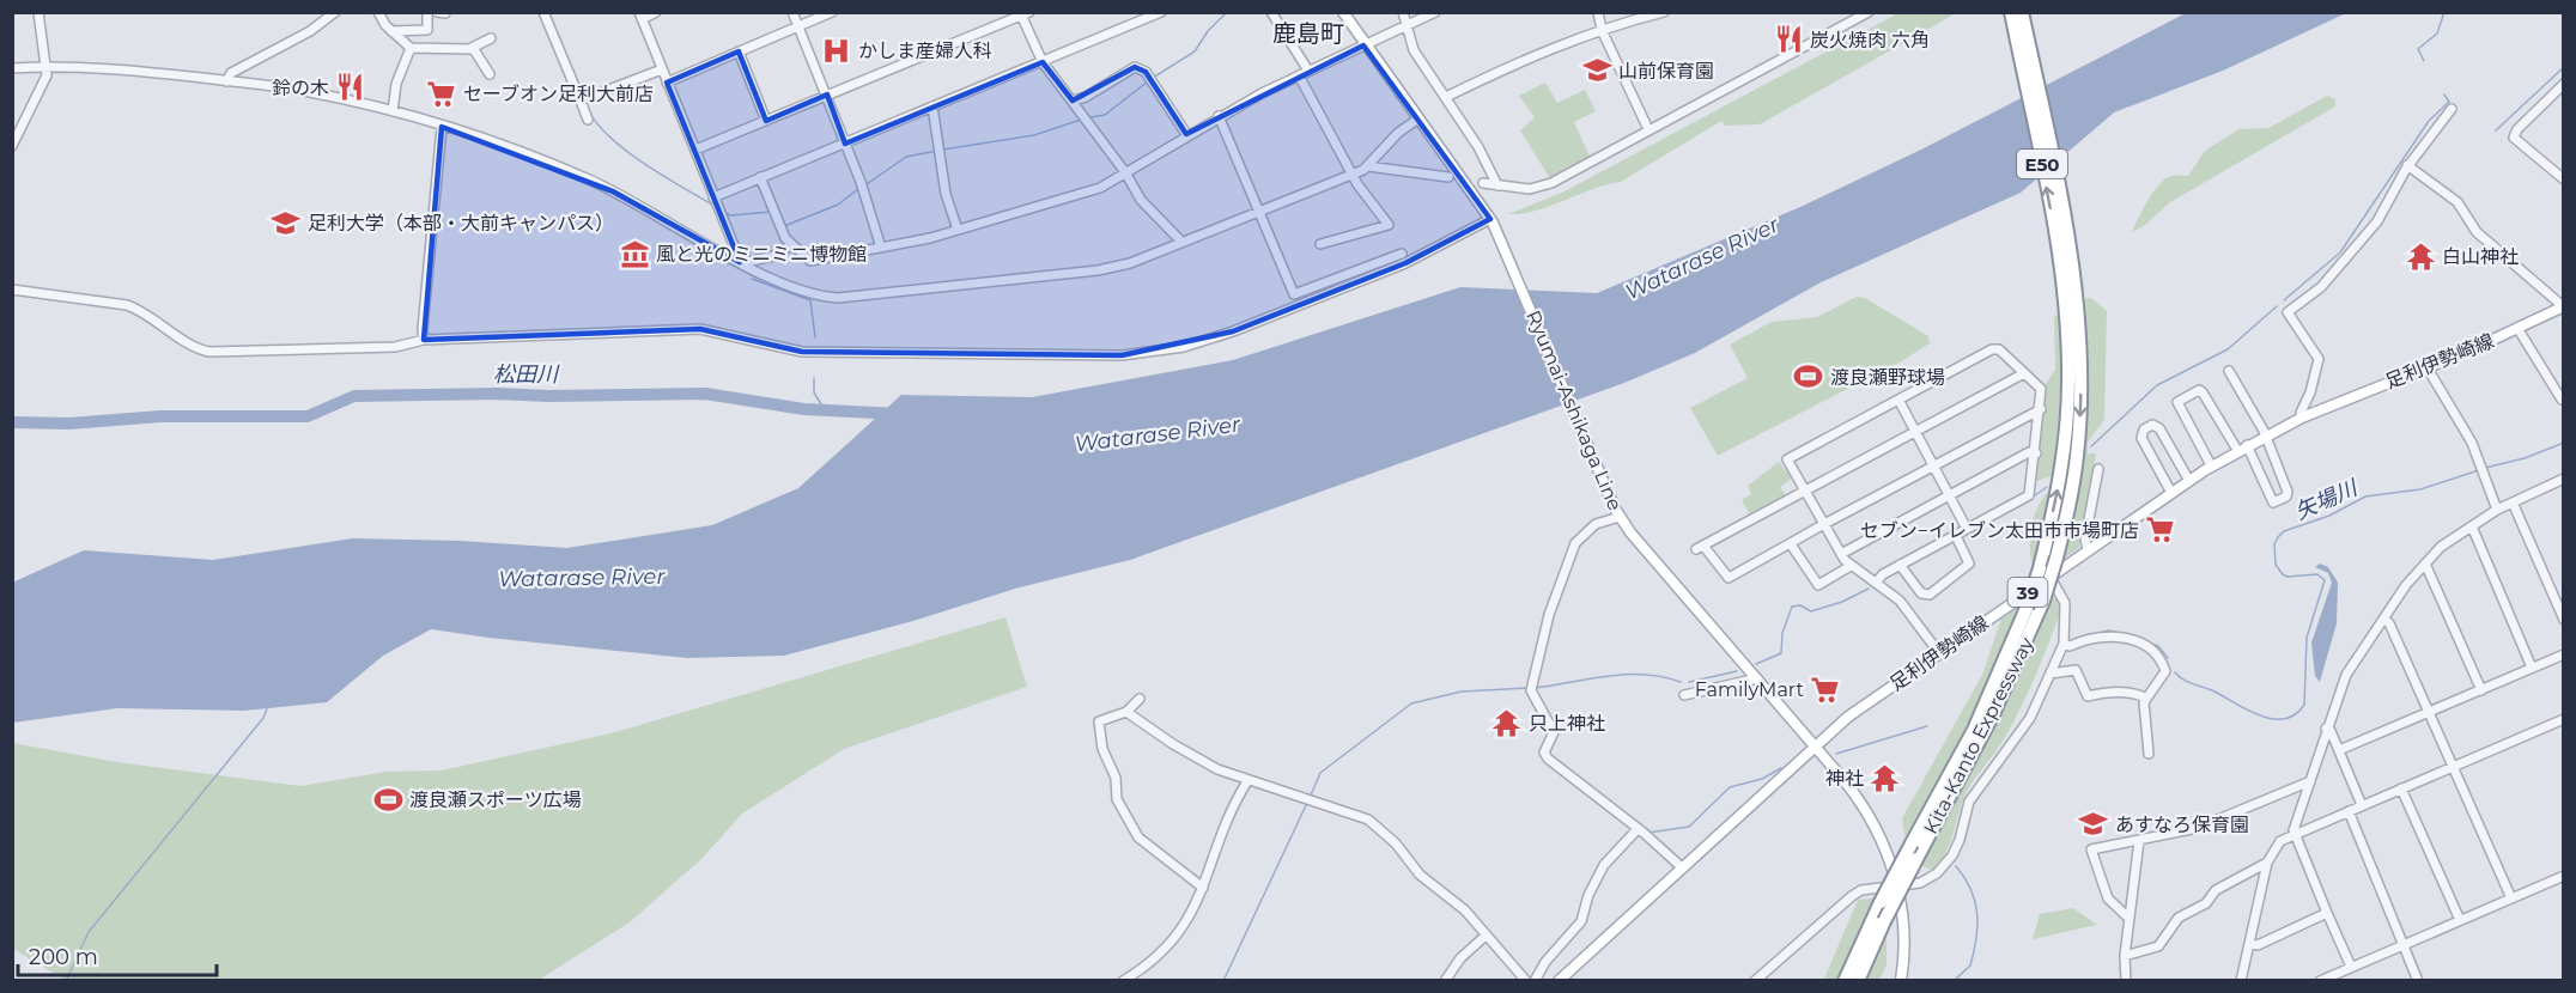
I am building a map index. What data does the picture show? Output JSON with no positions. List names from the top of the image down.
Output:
{
  "streets": {
    "highway": ["E50", "Kita-Kanto Expressway"],
    "main road": ["足利伊勢崎線", "Ryumai-Ashikaga Line", "39"]
  },
  "crossings": [
    ["足利伊勢崎線", "Ryumai-Ashikaga Line"],
    ["足利伊勢崎線", "Kita-Kanto Expressway"]
  ],
  "districts": ["鹿島町"],
  "water": ["Watarase River", "松田川", "矢場川"],
  "places": {
    "restaurant": ["炭火焼肉 六角", "鈴の木"],
    "hospital": ["かしま産婦人科"],
    "school or university": ["山前保育園", "足利大学（本部・大前キャンパス）", "あすなろ保育園"],
    "supermarket": ["セーブオン足利大前店", "セブン−イレブン太田市市場町店", "FamilyMart"],
    "museum": ["風と光のミニミニ博物館"],
    "temple": ["白山神社", "只上神社", "神社"],
    "sports": ["渡良瀬野球場", "渡良瀬スポーツ広場"]
  },
  "scale_bar": "200 m"
}
